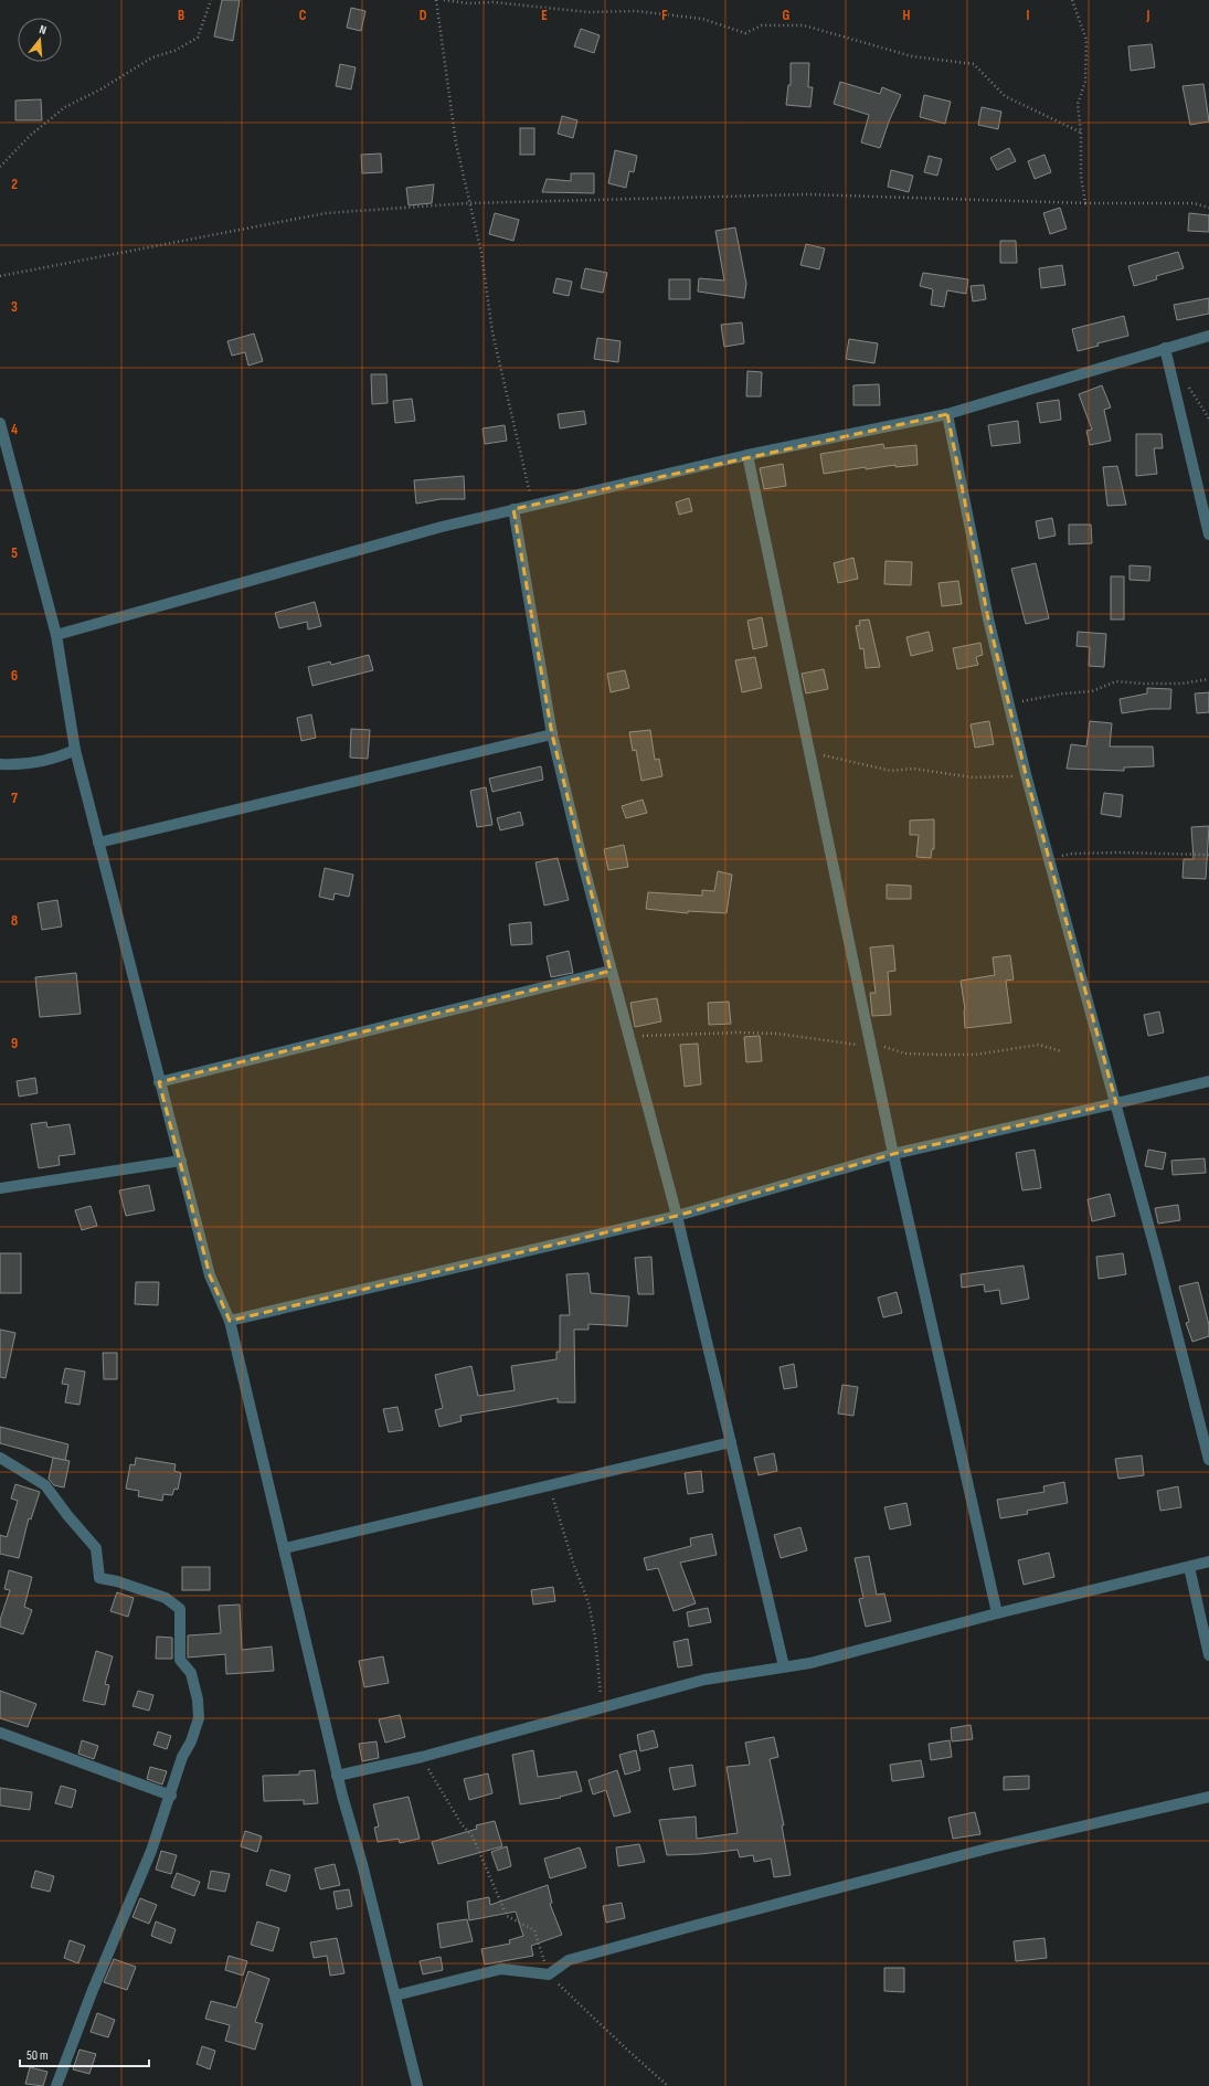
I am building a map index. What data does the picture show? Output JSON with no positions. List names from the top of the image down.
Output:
{
  "scale_bar": "50 m",
  "north": "top",
  "grid": {
    "columns": [
      "B",
      "C",
      "D",
      "E",
      "F",
      "G",
      "H",
      "I",
      "J"
    ],
    "rows": [
      "2",
      "3",
      "4",
      "5",
      "6",
      "7",
      "8",
      "9"
    ]
  }
}
